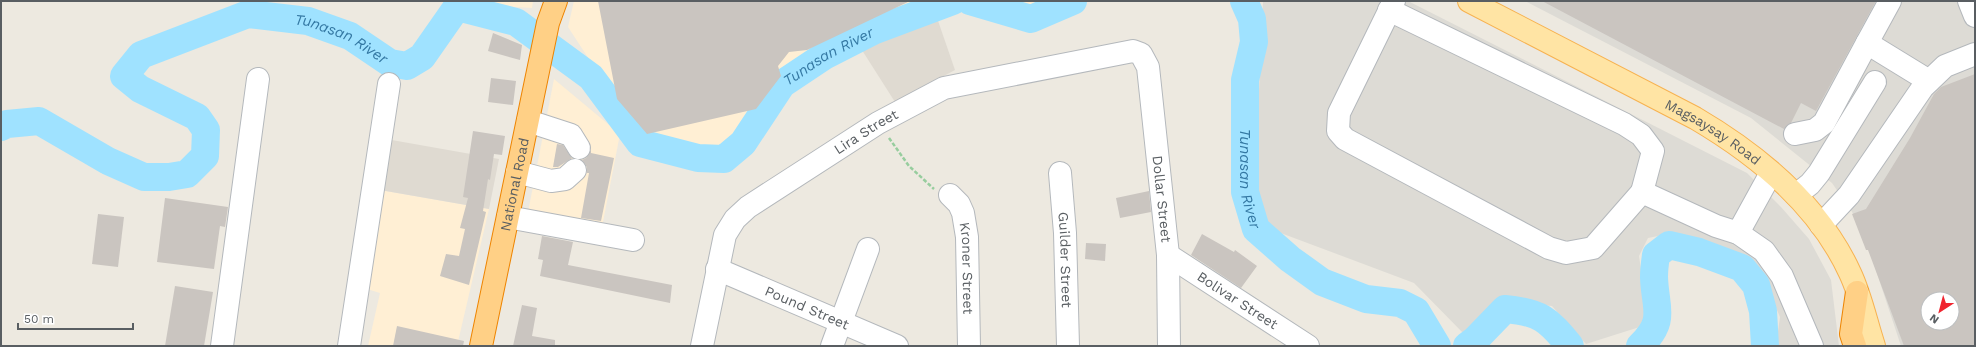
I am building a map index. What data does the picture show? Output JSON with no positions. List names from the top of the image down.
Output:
{
  "streets": {
    "highway": ["National Road"],
    "main road": ["Magsaysay Road"],
    "street": [
      "Lira Street",
      "Dollar Street",
      "Guilder Street",
      "Kroner Street",
      "Bolivar Street",
      "Pound Street"
    ]
  },
  "crossings": [
    ["Lira Street", "Dollar Street"],
    ["Lira Street", "Pound Street"],
    ["Dollar Street", "Bolivar Street"]
  ],
  "water": ["Tunasan River"],
  "scale_bar": "50 m",
  "north": "bottom left"
}
